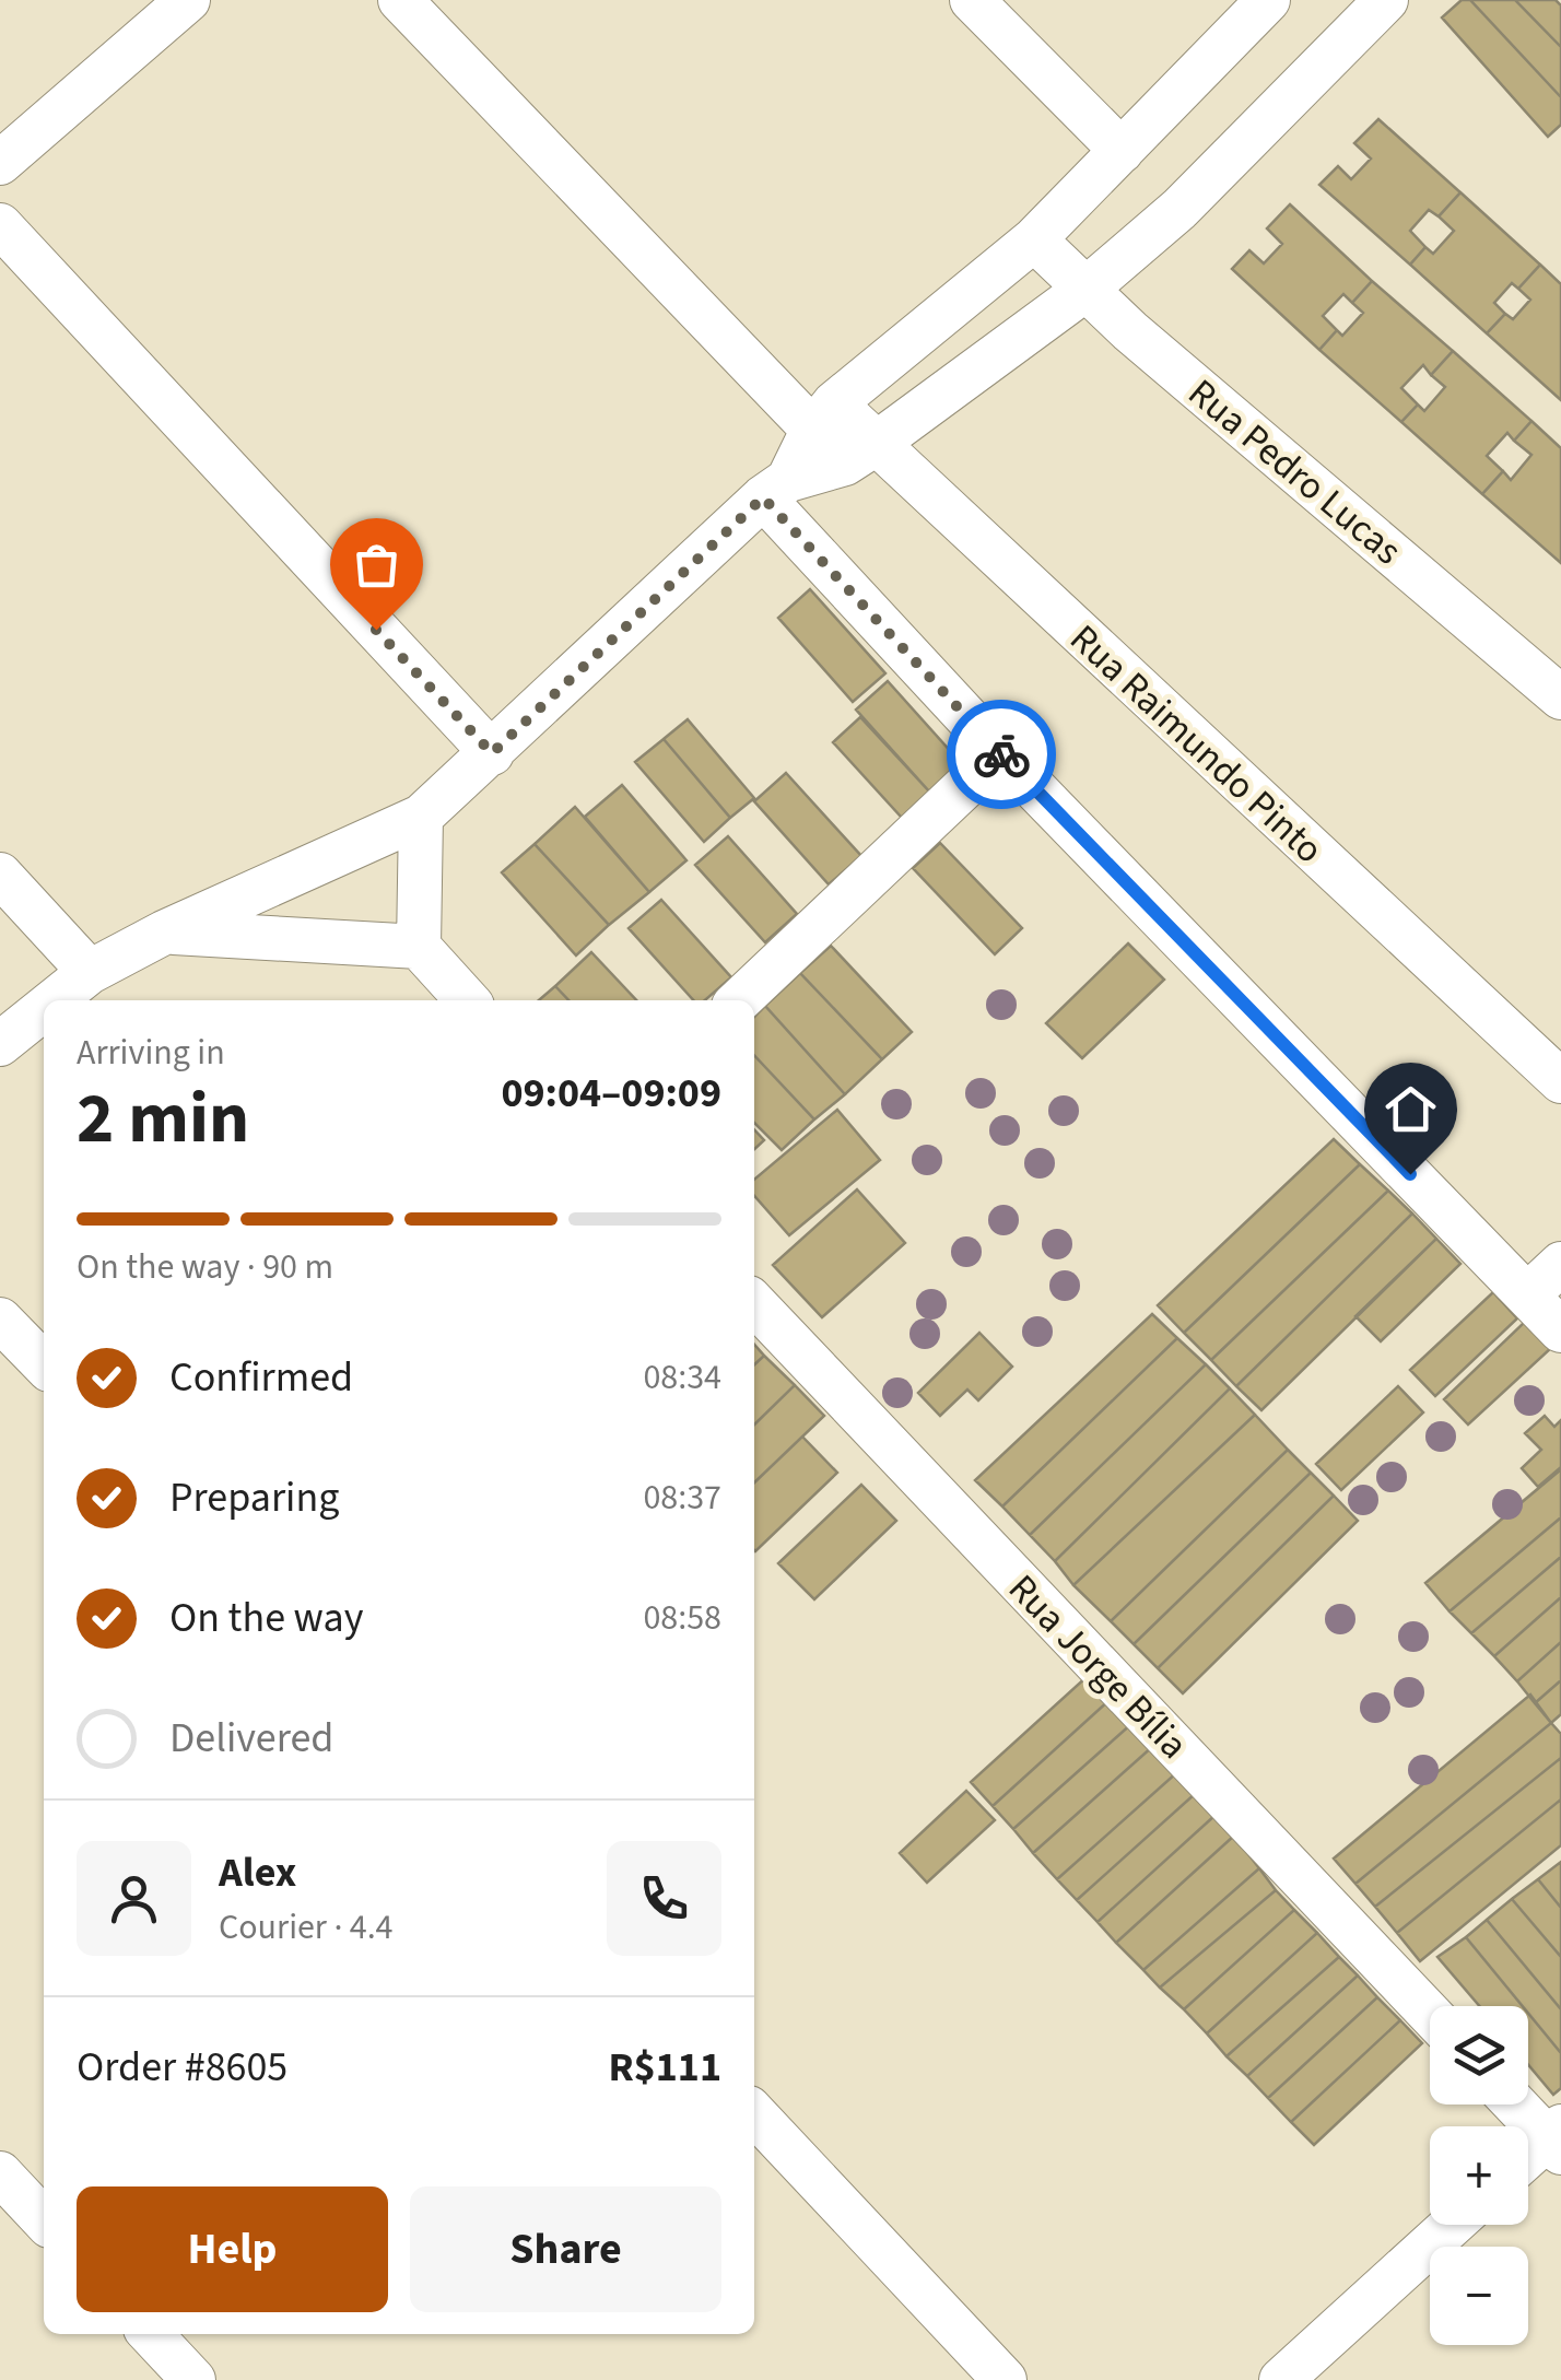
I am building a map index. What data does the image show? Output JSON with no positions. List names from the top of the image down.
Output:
{
  "streets": {
    "street": ["Rua Pedro Lucas", "Rua Raimundo Pinto", "Rua Jorge Bília"]
  },
  "page": {
    "heading": ["2 min", "Arriving in", "09:04–09:09"],
    "panel": [
      "Alex",
      "Courier · 4.4",
      "Order #8605",
      "R$111"
    ],
    "bar": "On the way · 90 m",
    "list": [
      ["Confirmed", "08:34"],
      ["Preparing", "08:37"],
      ["On the way", "08:58"],
      "Delivered"
    ],
    "map_buttons": ["+", "−"],
    "buttons": ["Help", "Share"]
  }
}
